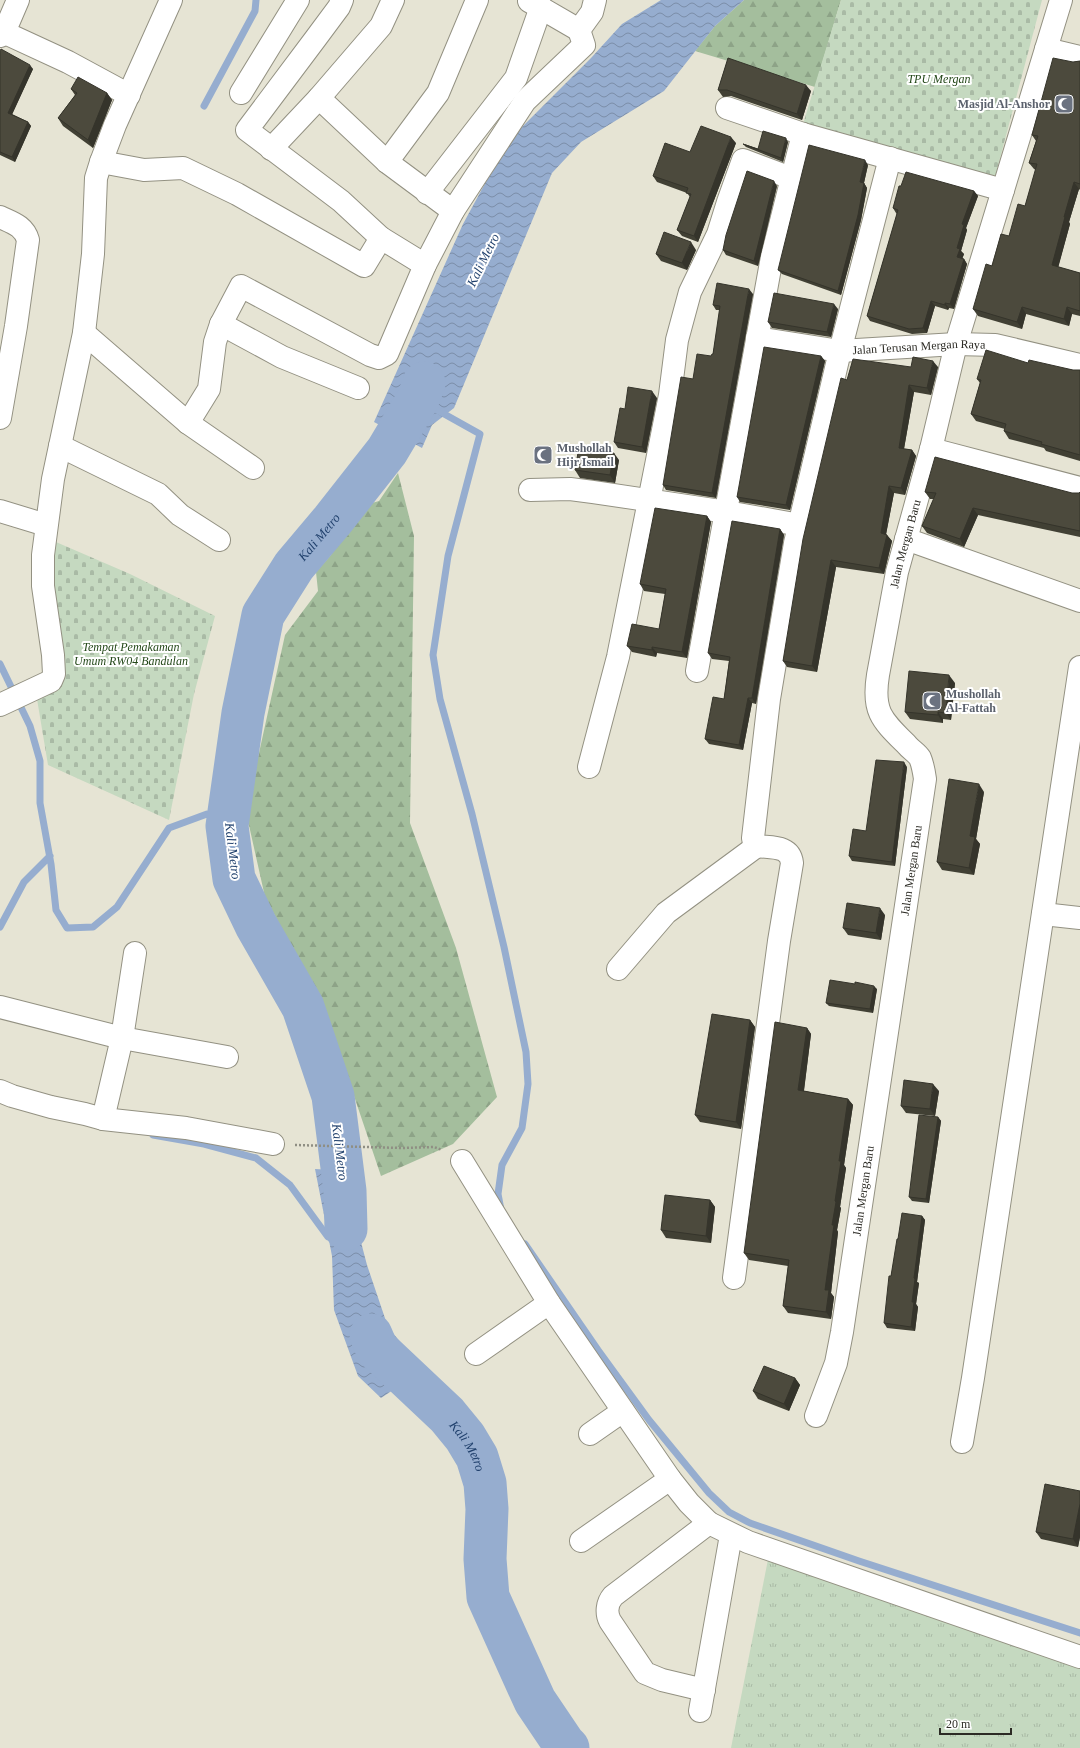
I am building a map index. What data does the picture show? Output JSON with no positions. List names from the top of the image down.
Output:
{
  "streets": {
    "street": ["Jalan Terusan Mergan Raya", "Jalan Mergan Baru"]
  },
  "crossings": [
    ["Jalan Terusan Mergan Raya", "Jalan Mergan Baru"]
  ],
  "water": ["Kali Metro"],
  "parks": ["TPU Mergan", "Tempat Pemakaman Umum RW04 Bandulan"],
  "places": {
    "mosque": ["Masjid Al-Anshor", "Mushollah Hijr Ismail", "Mushollah Al-Fattah"]
  },
  "scale_bar": "20 m"
}
